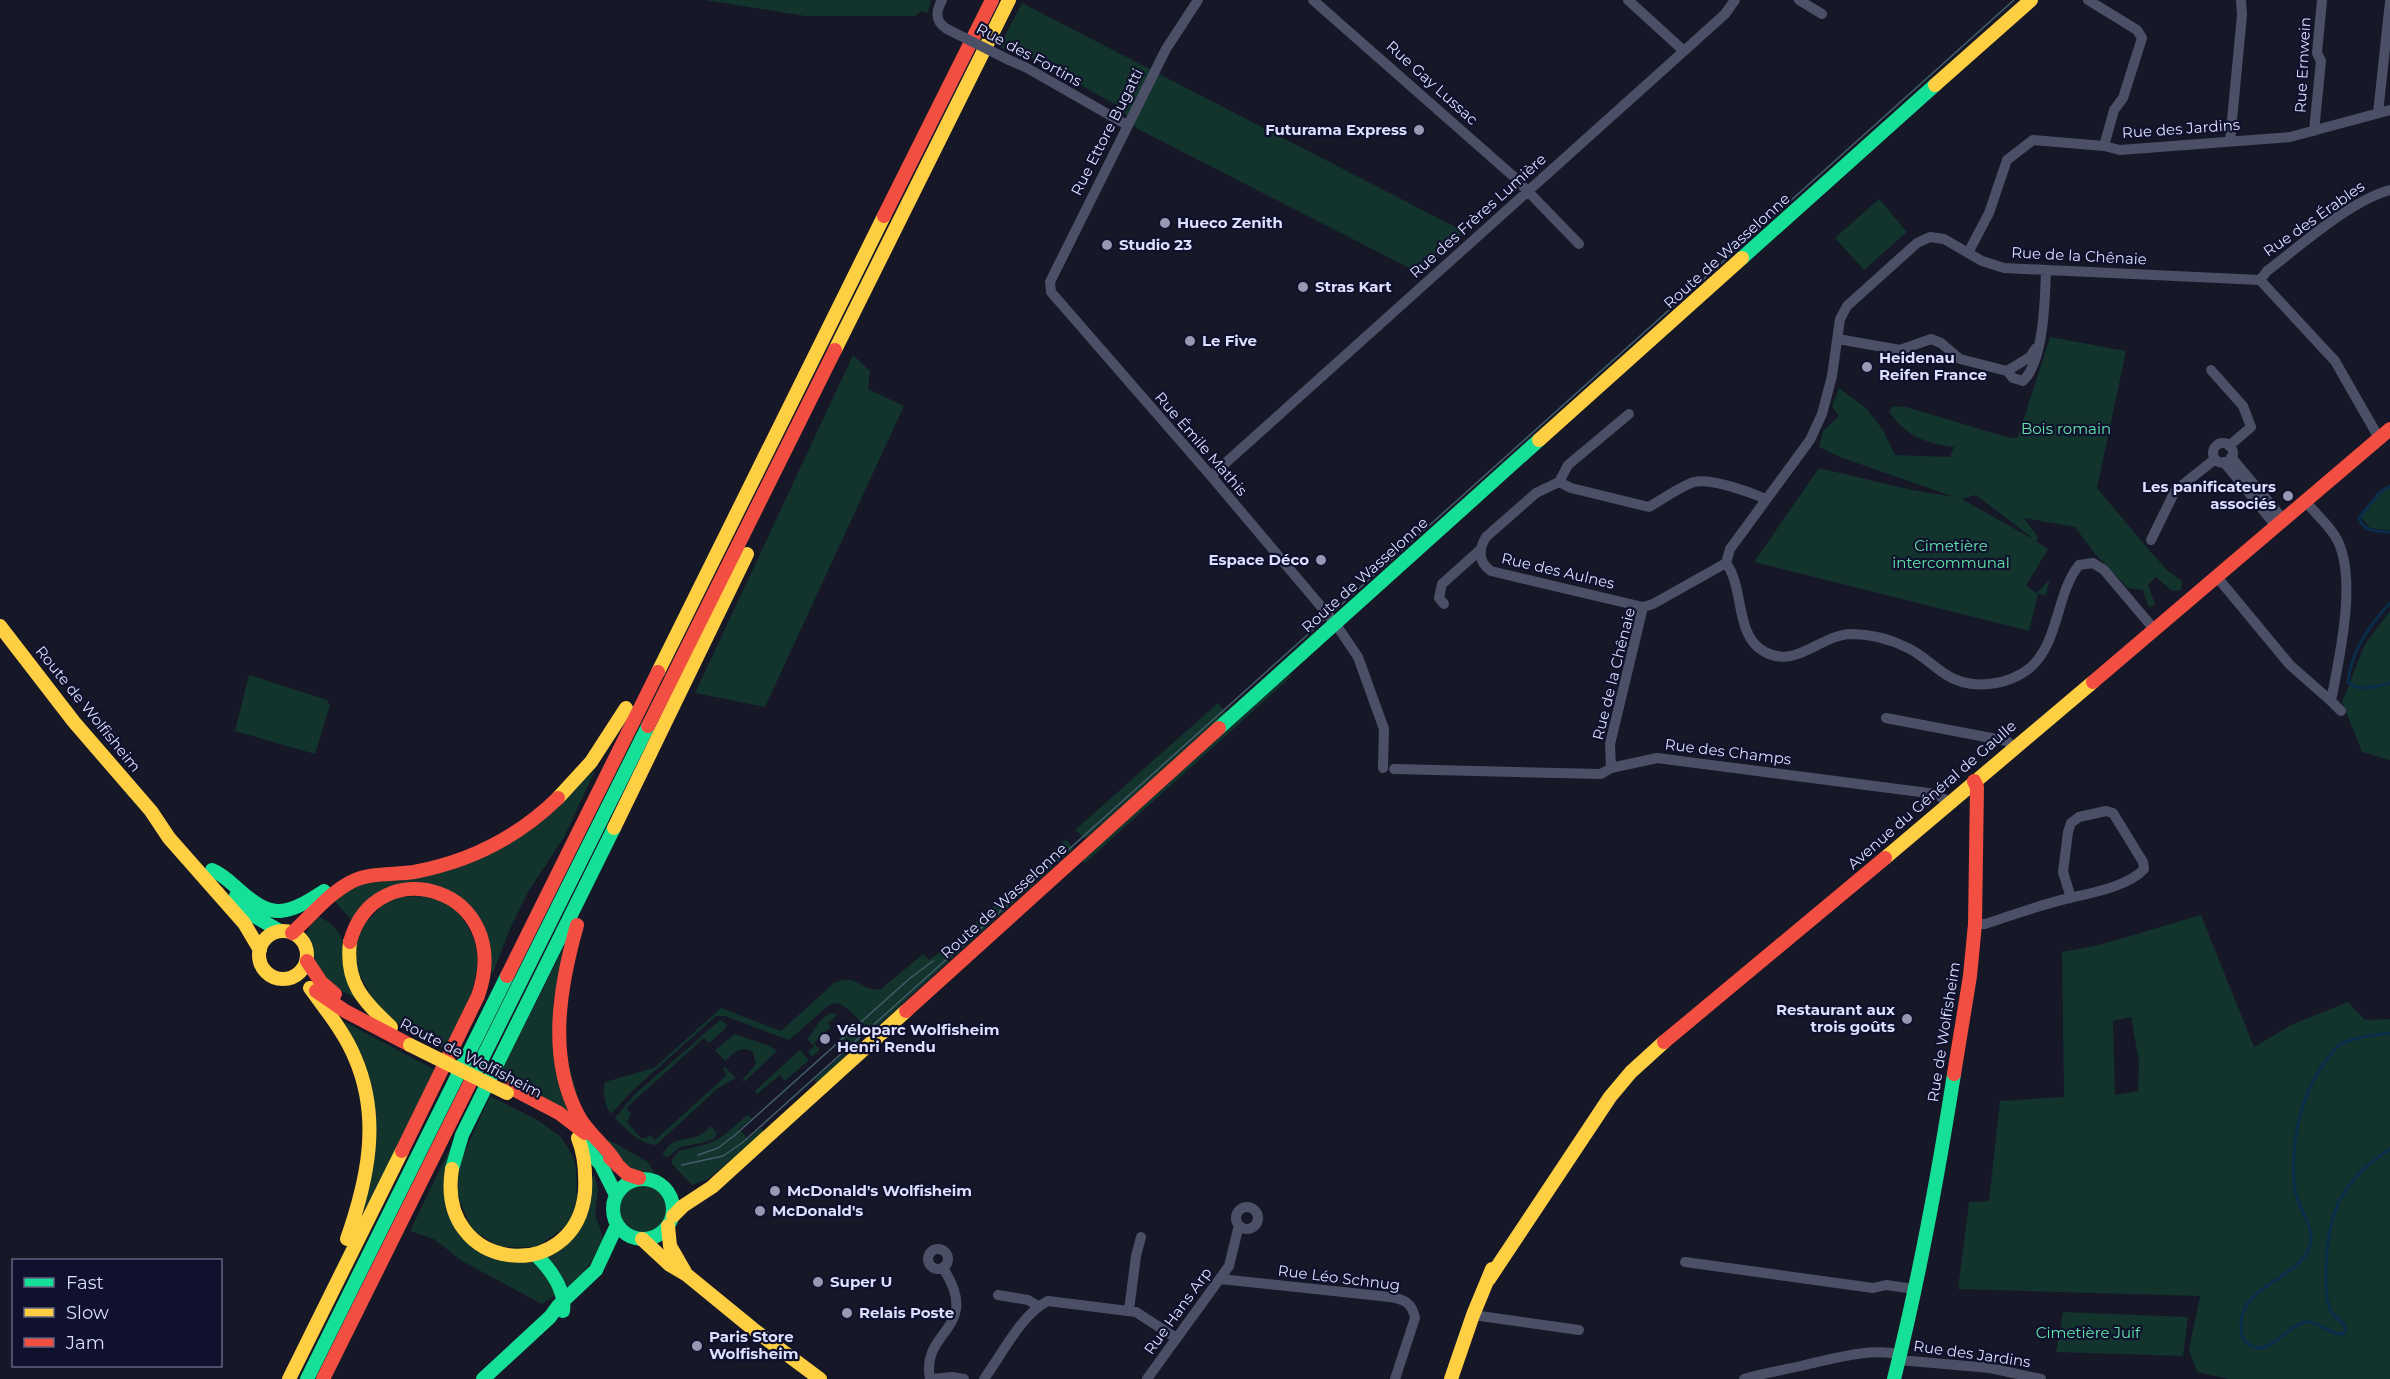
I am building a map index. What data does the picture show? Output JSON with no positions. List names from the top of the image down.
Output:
{
  "streets": {
    "main road": [
      "Route de Wasselonne",
      "Route de Wolfisheim",
      "Avenue du Général de Gaulle",
      "Rue de Wolfisheim"
    ],
    "street": [
      "Rue des Fortins",
      "Rue Ernwein",
      "Rue Gay Lussac",
      "Rue des Jardins",
      "Rue Ettore Bugatti",
      "Rue des Frères Lumière",
      "Rue des Érables",
      "Rue de la Chênaie",
      "Rue Émile Mathis",
      "Rue des Aulnes",
      "Rue des Champs",
      "Rue Léo Schnug",
      "Rue Hans Arp"
    ]
  },
  "crossings": [
    ["Rue des Fortins", "Rue Ettore Bugatti"],
    ["Rue Ernwein", "Rue des Jardins"],
    ["Rue Gay Lussac", "Rue des Frères Lumière"],
    ["Rue des Jardins", "Rue de la Chênaie"],
    ["Rue des Jardins", "Rue de Wolfisheim"],
    ["Rue Ettore Bugatti", "Rue Émile Mathis"],
    ["Rue des Frères Lumière", "Rue Émile Mathis"],
    ["Rue des Érables", "Rue de la Chênaie"],
    ["Route de Wasselonne", "Rue Émile Mathis"],
    ["Route de Wasselonne", "Route de Wolfisheim"],
    ["Rue de la Chênaie", "Rue des Aulnes"],
    ["Rue de la Chênaie", "Rue des Champs"],
    ["Rue Émile Mathis", "Rue des Champs"],
    ["Rue des Champs", "Avenue du Général de Gaulle"],
    ["Avenue du Général de Gaulle", "Rue de Wolfisheim"],
    ["Rue Léo Schnug", "Rue Hans Arp"]
  ],
  "parks": ["Bois romain", "Cimetière intercommunal", "Cimetière Juif"],
  "places": [
    "Futurama Express",
    "Hueco Zenith",
    "Studio 23",
    "Stras Kart",
    "Le Five",
    "Heidenau Reifen France",
    "Les panificateurs associés",
    "Espace Déco",
    "Restaurant aux trois goûts",
    "Véloparc Wolfisheim Henri Rendu",
    "McDonald's Wolfisheim",
    "McDonald's",
    "Super U",
    "Relais Poste",
    "Paris Store Wolfisheim"
  ],
  "legend": ["Fast", "Slow", "Jam"]
}
